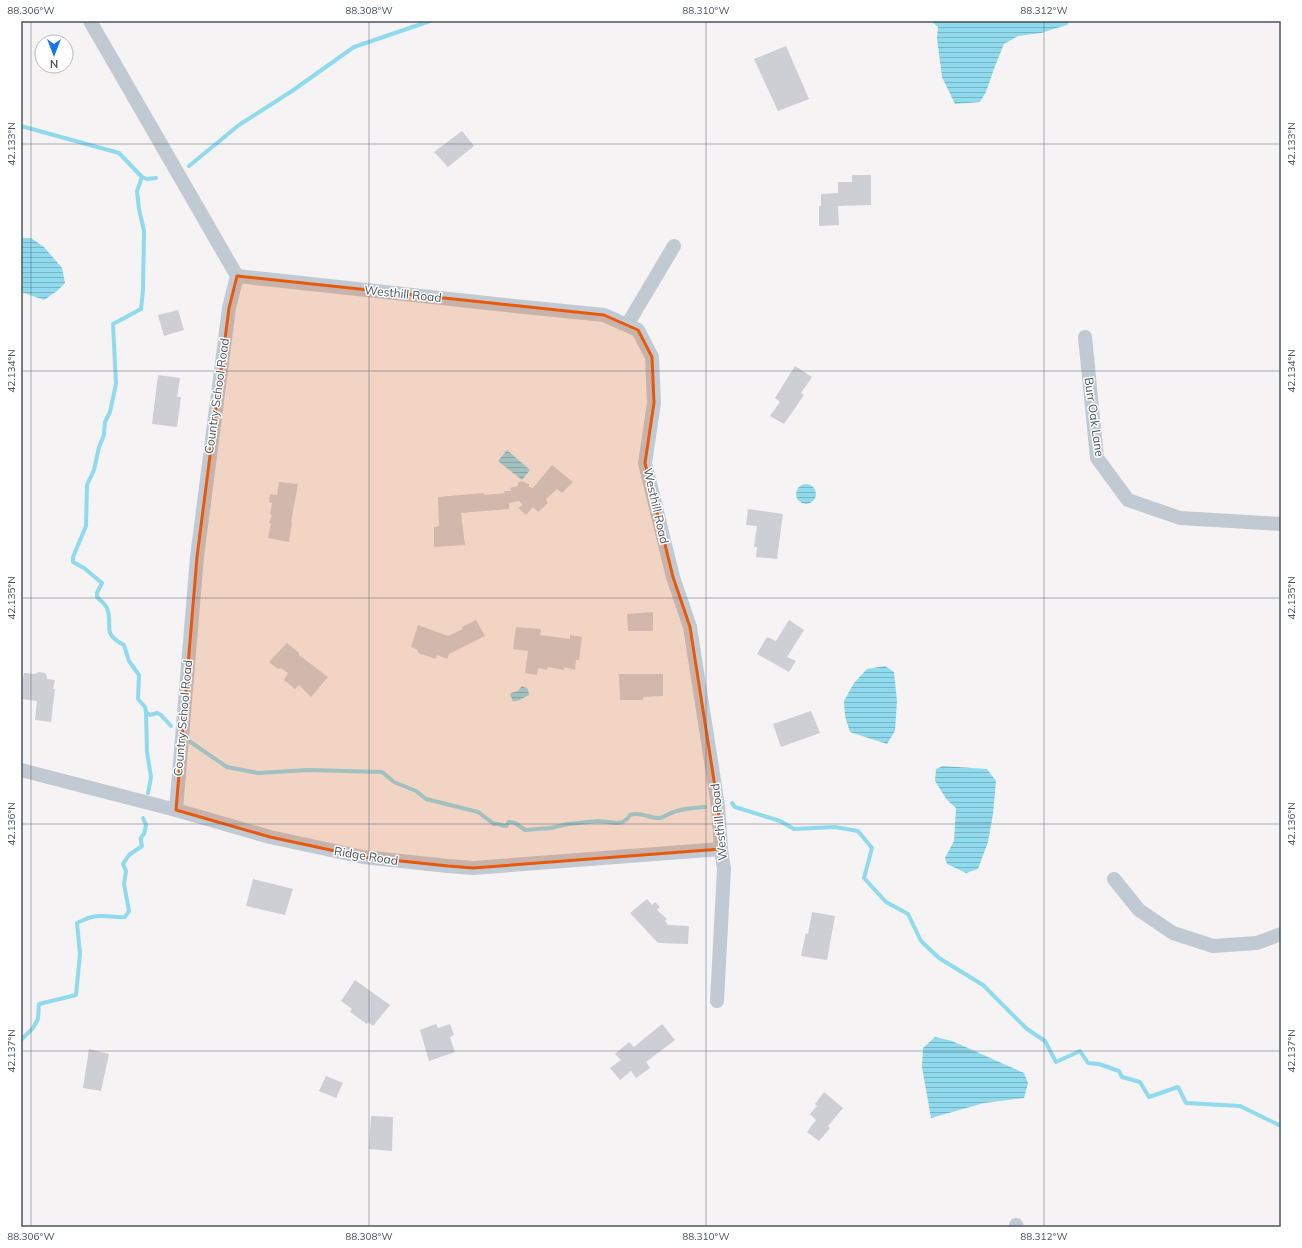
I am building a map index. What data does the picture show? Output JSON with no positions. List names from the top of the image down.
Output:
{
  "streets": {
    "street": [
      "Westhill Road",
      "Country School Road",
      "Burr Oak Lane",
      "Ridge Road"
    ]
  },
  "crossings": [
    ["Westhill Road", "Country School Road"],
    ["Westhill Road", "Ridge Road"],
    ["Country School Road", "Ridge Road"]
  ],
  "north": "bottom",
  "coordinates": [
    "88.306°W",
    "88.308°W",
    "88.310°W",
    "88.312°W",
    "42.133°N",
    "42.134°N",
    "42.135°N",
    "42.136°N",
    "42.137°N"
  ]
}
